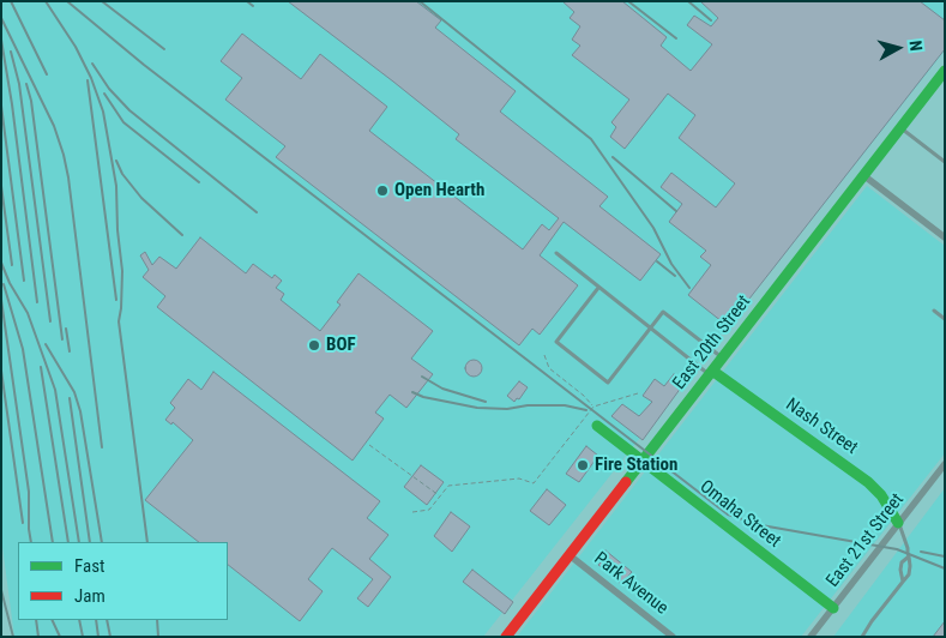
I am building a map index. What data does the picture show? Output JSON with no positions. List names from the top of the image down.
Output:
{
  "streets": {
    "street": [
      "East 20th Street",
      "Nash Street",
      "Omaha Street",
      "East 21st Street",
      "Park Avenue"
    ]
  },
  "crossings": [
    ["East 20th Street", "Nash Street"],
    ["East 20th Street", "Omaha Street"],
    ["East 20th Street", "Park Avenue"],
    ["Nash Street", "East 21st Street"],
    ["Omaha Street", "East 21st Street"]
  ],
  "places": ["Open Hearth", "BOF", "Fire Station"],
  "legend": ["Fast", "Jam"],
  "north": "right"
}
